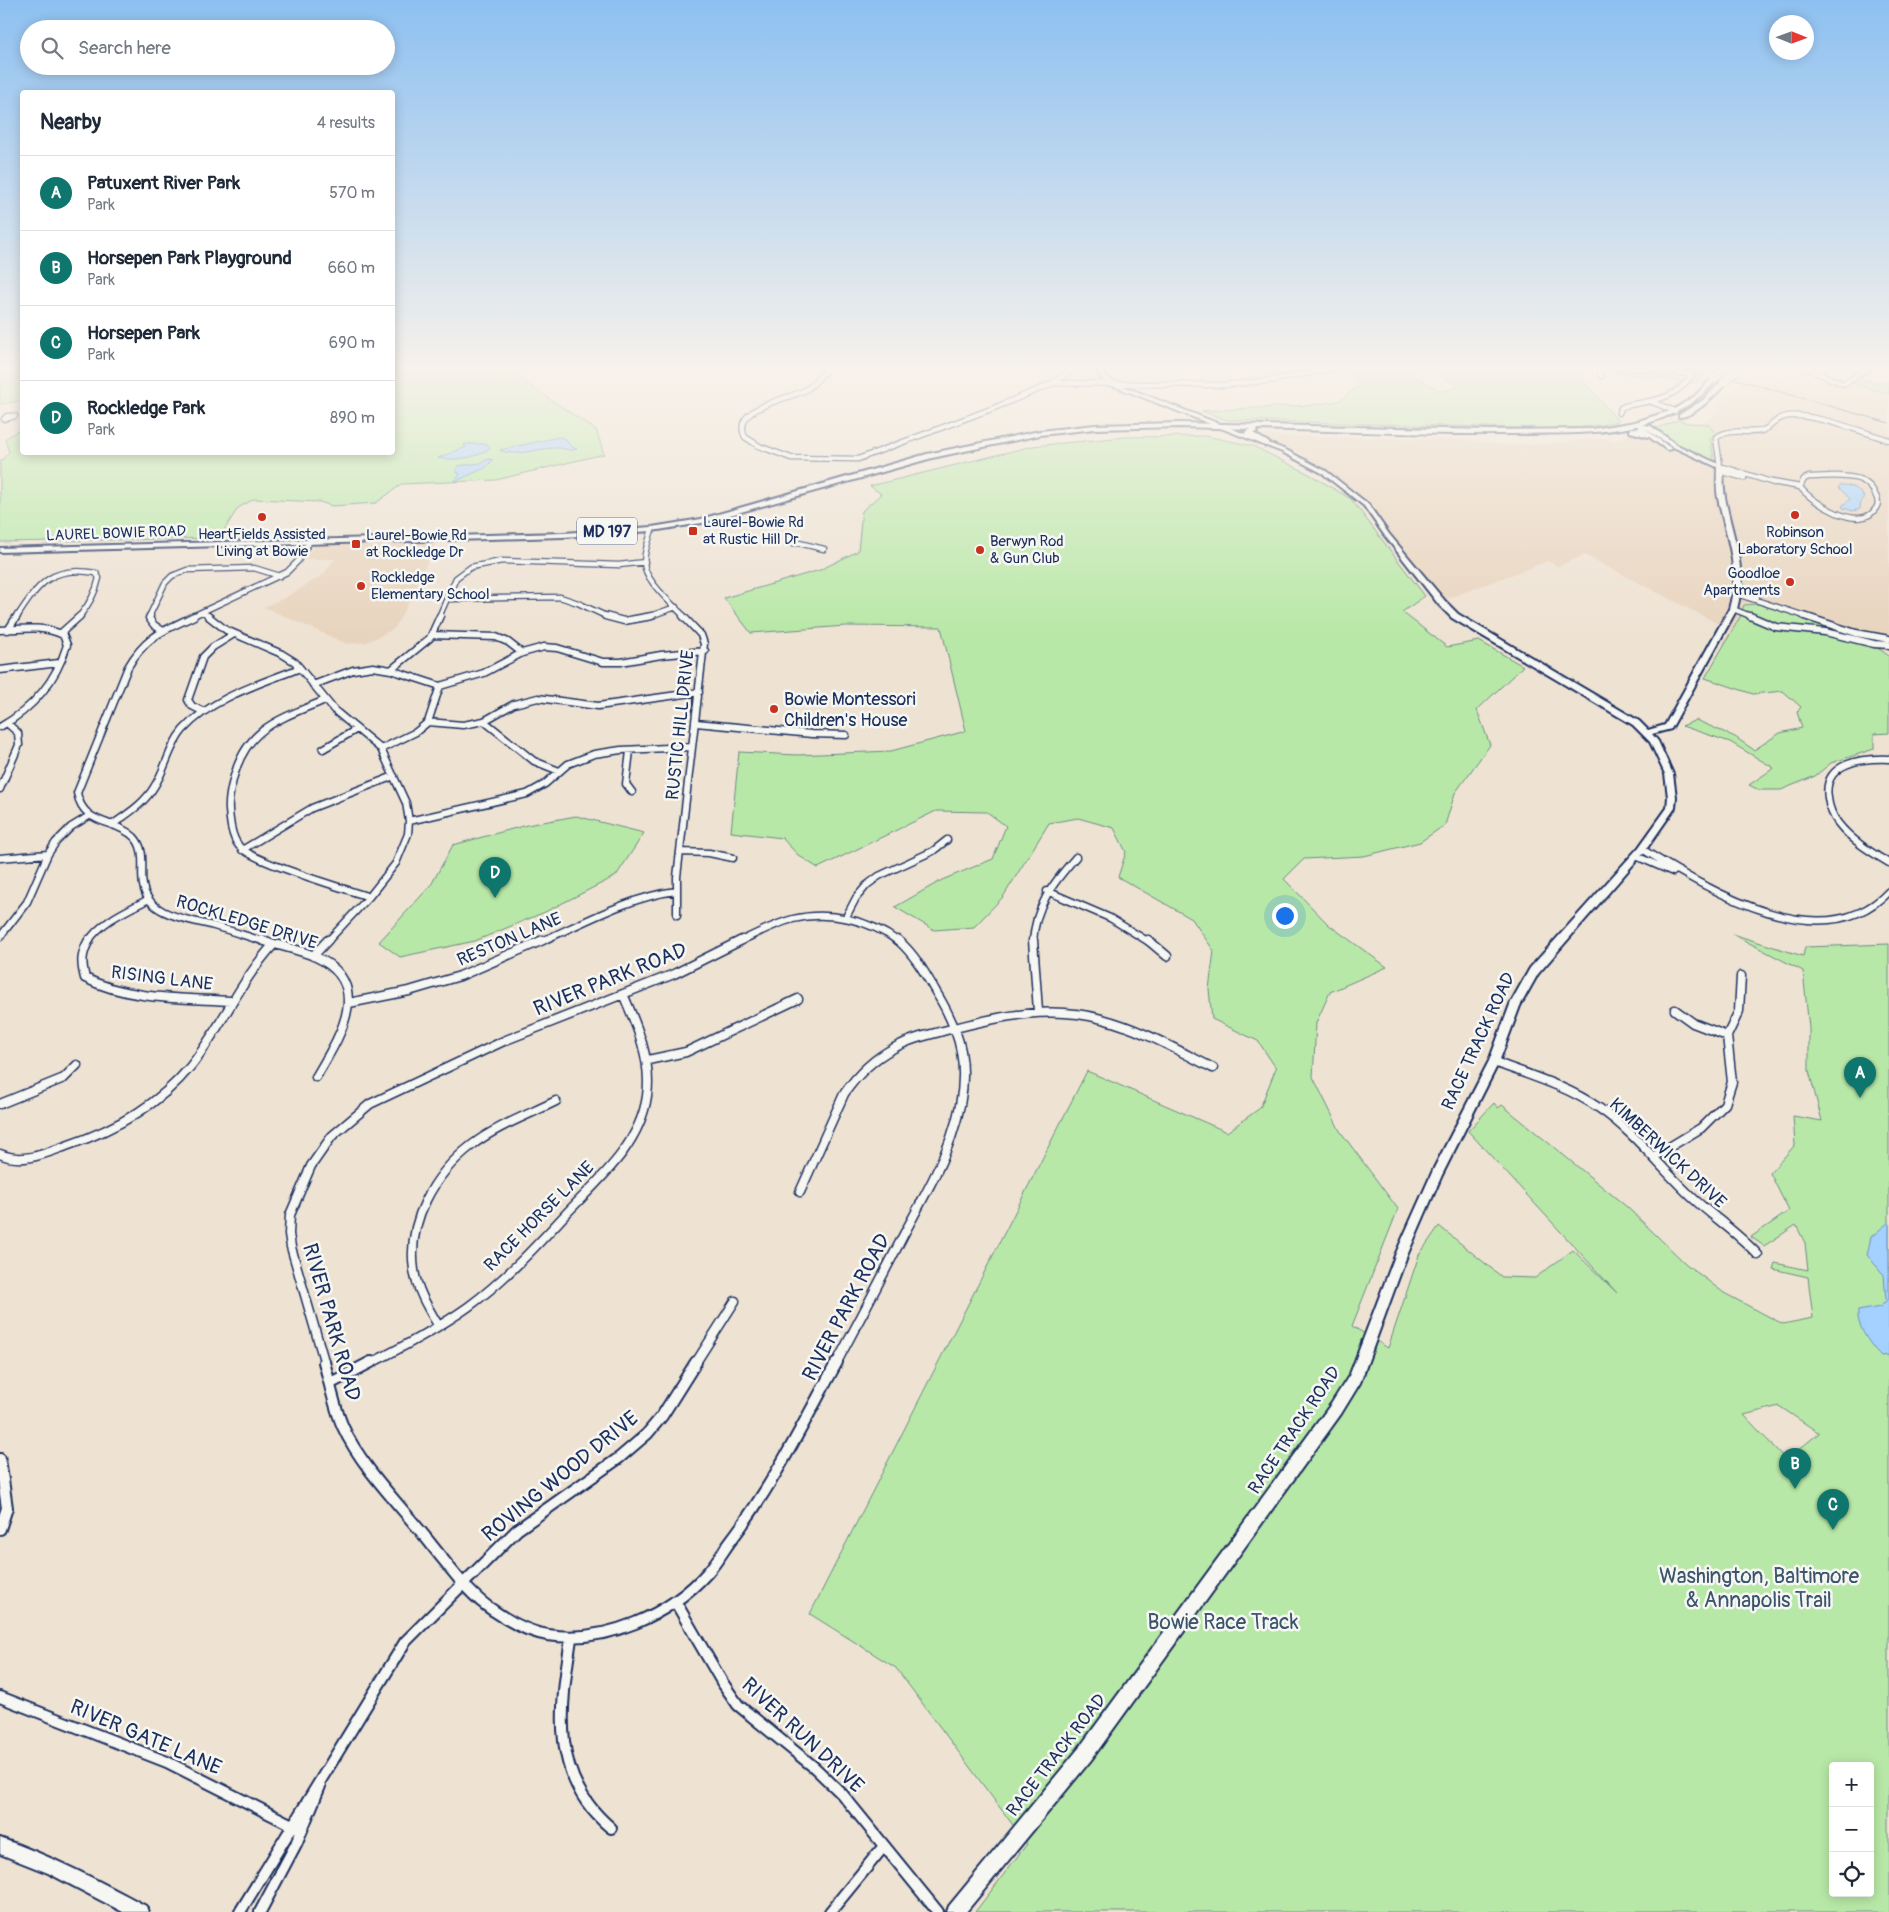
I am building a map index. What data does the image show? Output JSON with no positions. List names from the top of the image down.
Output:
{
  "streets": {
    "main road": ["MD 197", "LAUREL BOWIE ROAD"],
    "street": [
      "RUSTIC HILL DRIVE",
      "ROCKLEDGE DRIVE",
      "RESTON LANE",
      "RISING LANE",
      "RIVER PARK ROAD",
      "RACE TRACK ROAD",
      "KIMBERWICK DRIVE",
      "RACE HORSE LANE",
      "ROVING WOOD DRIVE",
      "RIVER RUN DRIVE",
      "RIVER GATE LANE"
    ]
  },
  "crossings": [
    ["RUSTIC HILL DRIVE", "RESTON LANE"],
    ["ROCKLEDGE DRIVE", "RESTON LANE"],
    ["ROCKLEDGE DRIVE", "RISING LANE"],
    ["RIVER PARK ROAD", "RACE HORSE LANE"],
    ["RIVER PARK ROAD", "ROVING WOOD DRIVE"],
    ["RIVER PARK ROAD", "RIVER RUN DRIVE"],
    ["RACE TRACK ROAD", "KIMBERWICK DRIVE"],
    ["ROVING WOOD DRIVE", "RIVER GATE LANE"]
  ],
  "parks": ["Washington, Baltimore & Annapolis Trail", "Bowie Race Track"],
  "places": {
    "other": [
      "Robinson Laboratory School",
      "HeartFields Assisted Living at Bowie",
      "Berwyn Rod & Gun Club",
      "Goodloe Apartments",
      "Rockledge Elementary School",
      "Bowie Montessori Children's House"
    ],
    "transit": ["Laurel-Bowie Rd at Rustic Hill Dr", "Laurel-Bowie Rd at Rockledge Dr"]
  },
  "north": "right",
  "page": {
    "search": "Search here",
    "heading": ["Nearby", "4 results"],
    "list": [
      {
        "mark": "A",
        "name": "Patuxent River Park",
        "note": "Park",
        "value": "570 m"
      },
      {
        "mark": "B",
        "name": "Horsepen Park Playground",
        "note": "Park",
        "value": "660 m"
      },
      {
        "mark": "C",
        "name": "Horsepen Park",
        "note": "Park",
        "value": "690 m"
      },
      {
        "mark": "D",
        "name": "Rockledge Park",
        "note": "Park",
        "value": "890 m"
      }
    ],
    "pins": [
      "D",
      "A",
      "B",
      "C"
    ],
    "map_buttons": ["+", "−"]
  }
}
